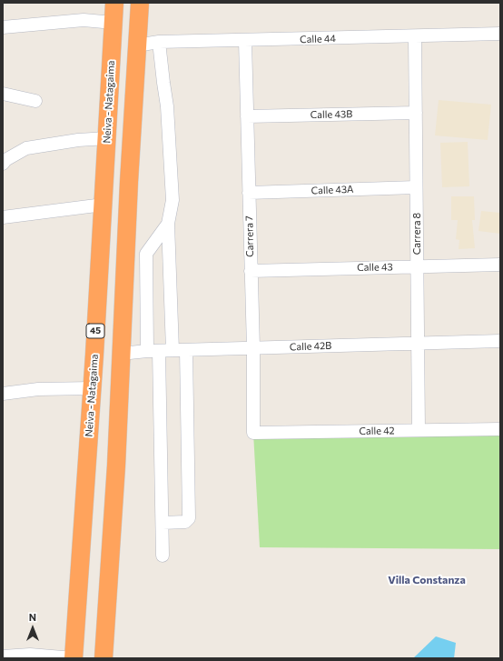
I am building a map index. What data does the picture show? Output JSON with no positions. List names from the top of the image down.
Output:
{
  "streets": {
    "highway": ["Neiva - Natagaima", "45"],
    "street": [
      "Calle 44",
      "Calle 43B",
      "Calle 43A",
      "Carrera 8",
      "Carrera 7",
      "Calle 43",
      "Calle 42B",
      "Calle 42"
    ]
  },
  "crossings": [
    ["Calle 44", "Carrera 8"],
    ["Calle 44", "Carrera 7"],
    ["Calle 43B", "Carrera 8"],
    ["Calle 43B", "Carrera 7"],
    ["Calle 43A", "Carrera 8"],
    ["Calle 43A", "Carrera 7"],
    ["Carrera 8", "Calle 43"],
    ["Carrera 8", "Calle 42B"],
    ["Carrera 8", "Calle 42"],
    ["Carrera 7", "Calle 43"],
    ["Carrera 7", "Calle 42B"],
    ["Carrera 7", "Calle 42"]
  ],
  "districts": ["Villa Constanza"],
  "north": "top"
}
